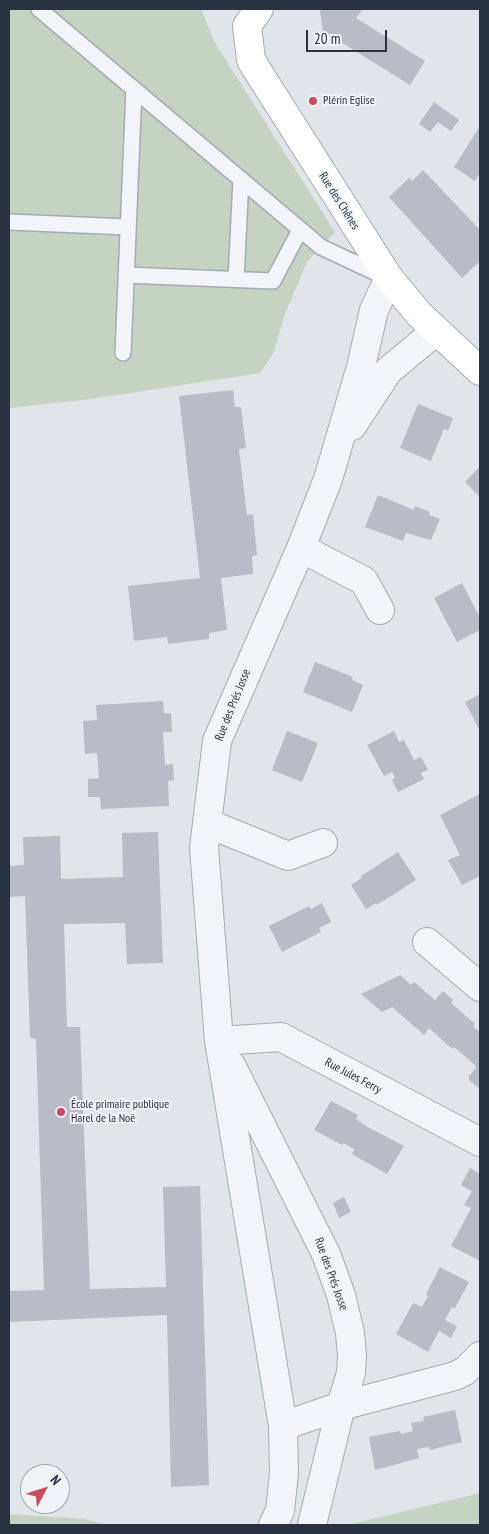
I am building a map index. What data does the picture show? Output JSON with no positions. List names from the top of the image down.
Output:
{
  "streets": {
    "street": ["Rue des Chênes", "Rue des Prés Josse", "Rue Jules Ferry"]
  },
  "crossings": [
    ["Rue des Chênes", "Rue des Prés Josse"],
    ["Rue des Prés Josse", "Rue Jules Ferry"]
  ],
  "places": ["Plérin Eglise", "École primaire publique Harel de la Noë"],
  "scale_bar": "20 m",
  "north": "top right"
}
